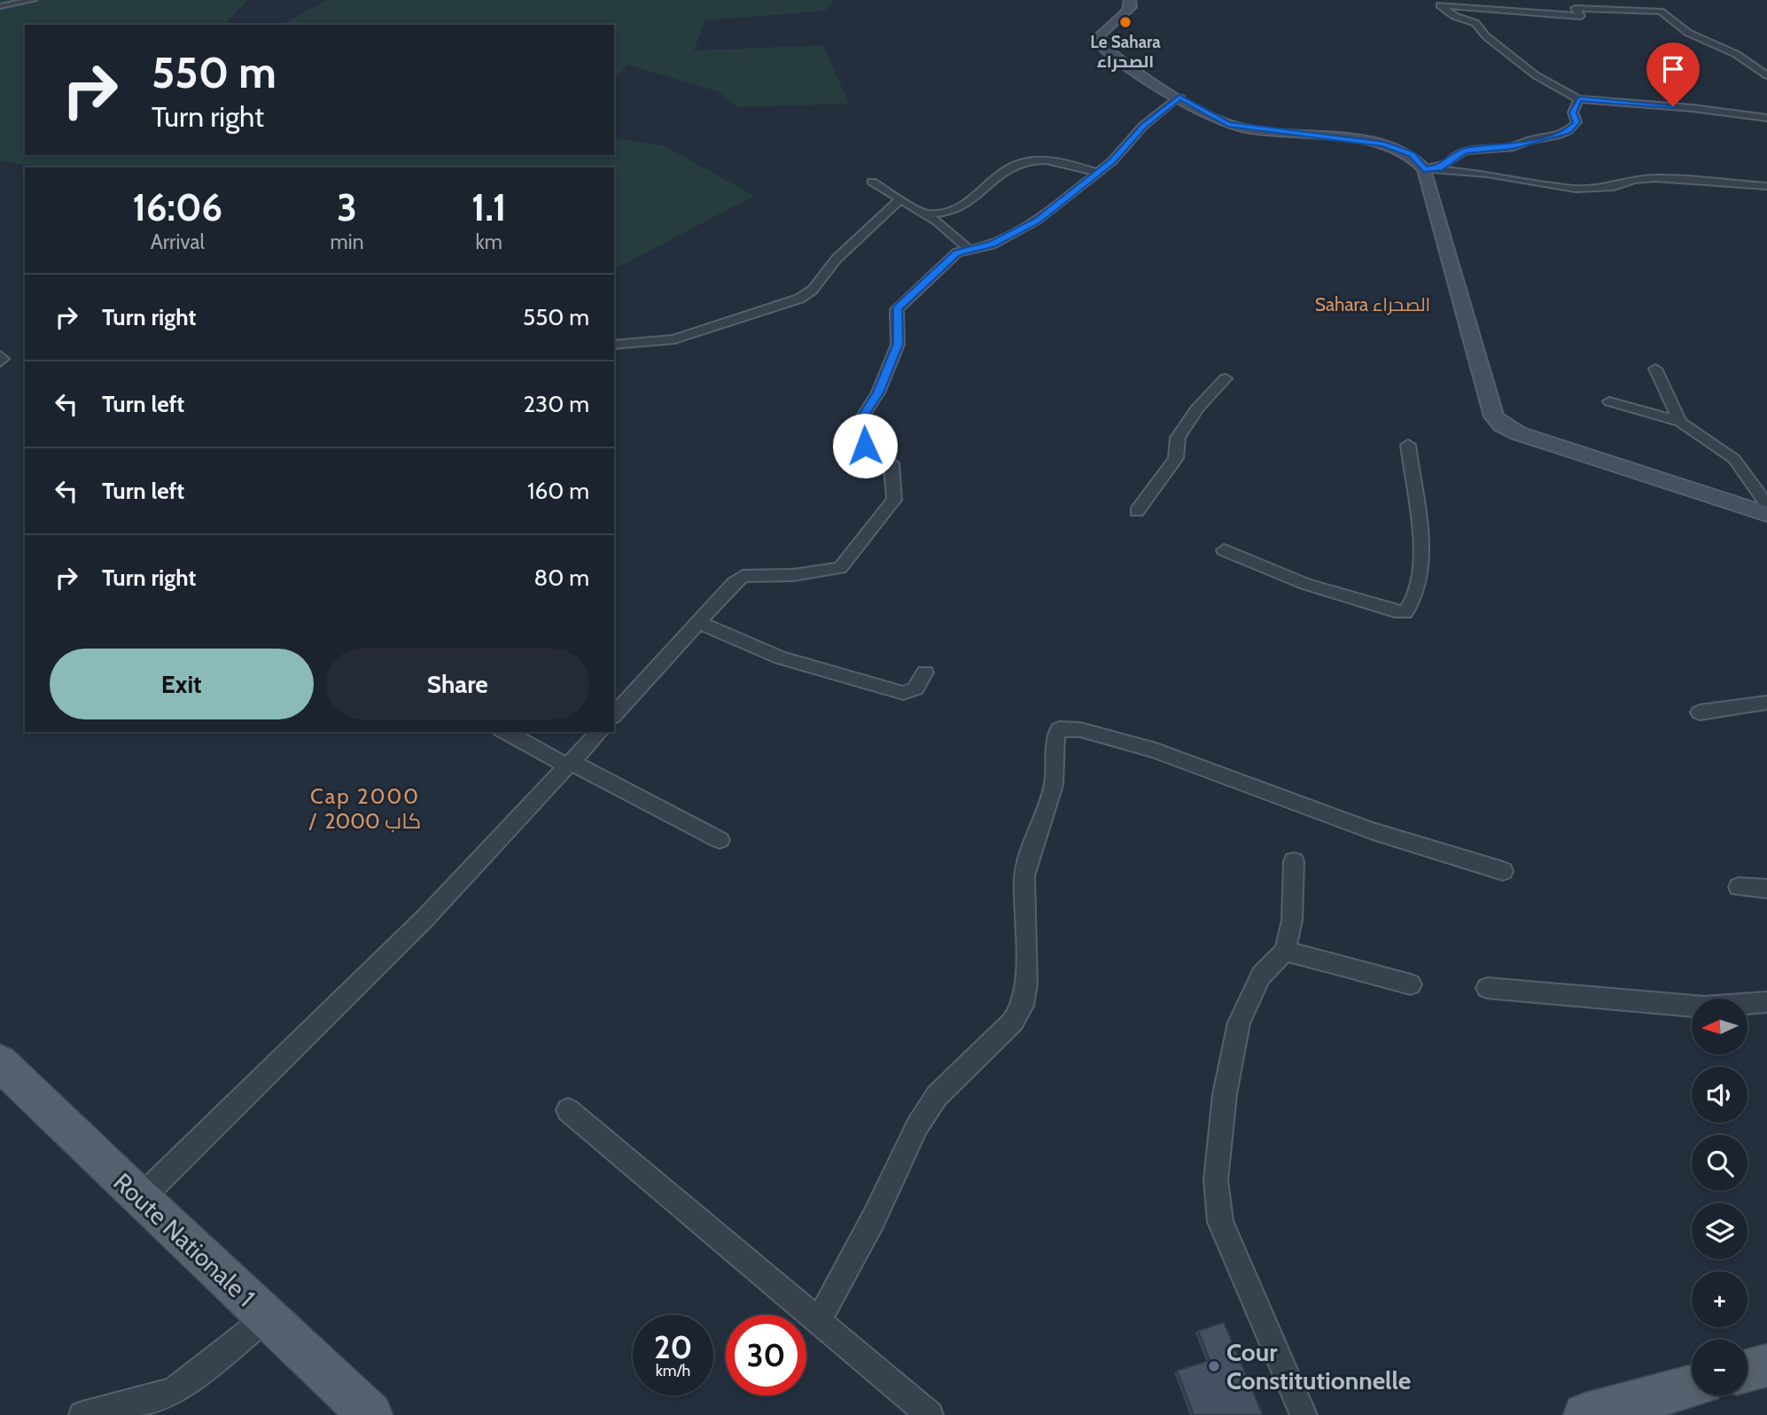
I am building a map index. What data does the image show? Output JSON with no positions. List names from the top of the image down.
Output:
{
  "streets": {
    "main road": ["Route Nationale 1"]
  },
  "districts": ["Sahara الصحراء", "Cap 2000 / كاب 2000"],
  "places": ["Le Sahara الصحراء", "Cour Constitutionnelle"],
  "north": "left",
  "page": {
    "turn": ["550 m", "Turn right"],
    "eta": [
      "16:06",
      "Arrival",
      "3",
      "min",
      "1.1",
      "km"
    ],
    "list": [
      {
        "name": "Turn right",
        "value": "550 m"
      },
      {
        "name": "Turn left",
        "value": "230 m"
      },
      {
        "name": "Turn left",
        "value": "160 m"
      },
      {
        "name": "Turn right",
        "value": "80 m"
      }
    ],
    "buttons": ["Exit", "Share"],
    "map_buttons": ["+", "−"],
    "speed": "20 km/h",
    "limit": "30"
  }
}
